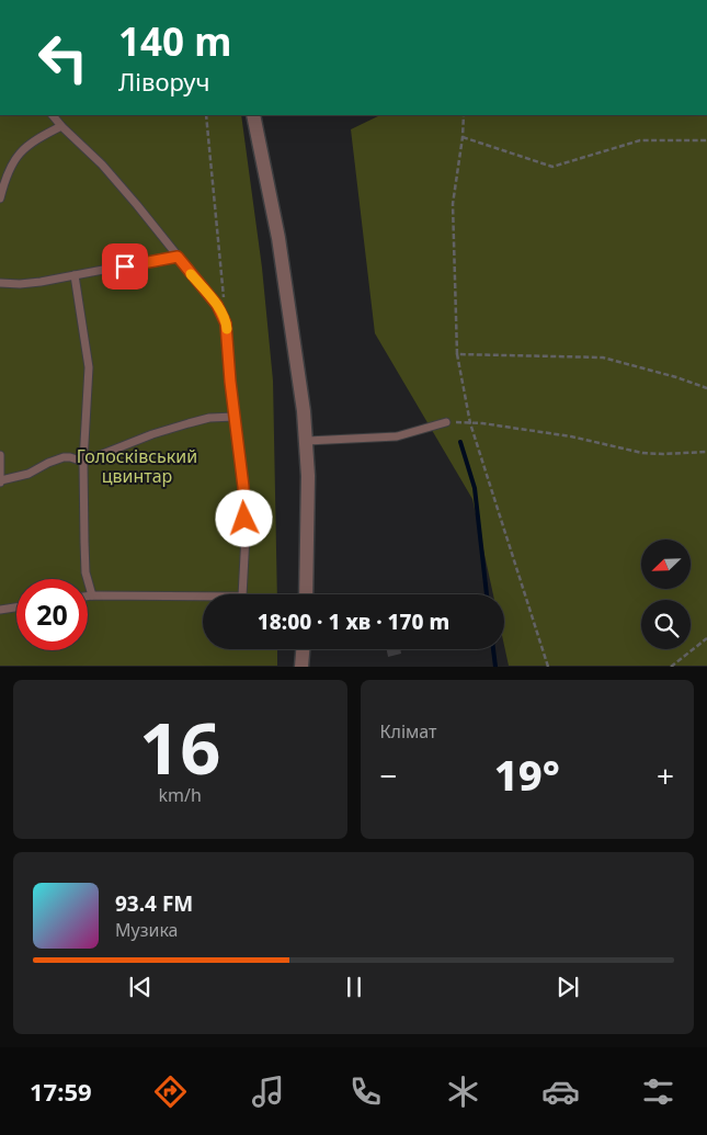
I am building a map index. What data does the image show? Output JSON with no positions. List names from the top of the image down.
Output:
{
  "parks": ["Голосківський цвинтар"],
  "north": "bottom left",
  "page": {
    "turn": ["140 m", "Ліворуч"],
    "limit": "20",
    "trip": "18:00 · 1 хв · 170 m",
    "tile": [
      ["16", "km/h"],
      "Клімат"
    ],
    "heat": ["−", "19°", "+"],
    "song": ["93.4 FM", "Музика"],
    "tabs": "17:59"
  }
}
